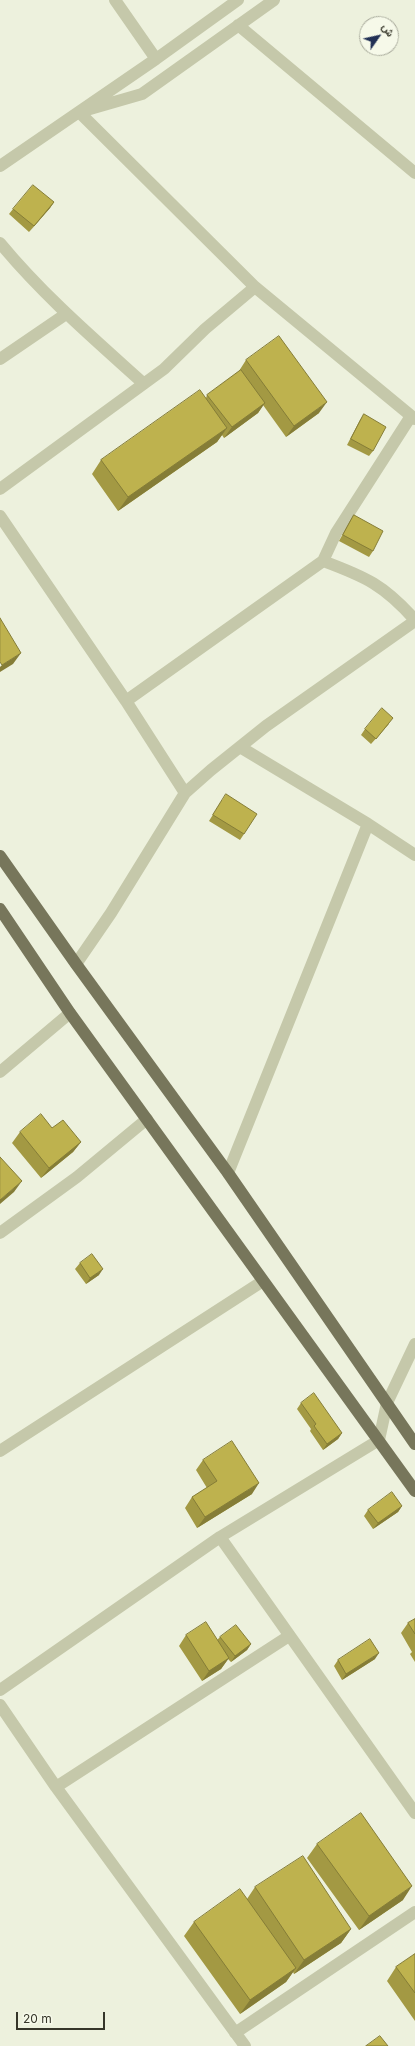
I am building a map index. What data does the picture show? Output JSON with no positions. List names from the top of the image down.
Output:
{
  "scale_bar": "20 m",
  "north": "top right"
}
